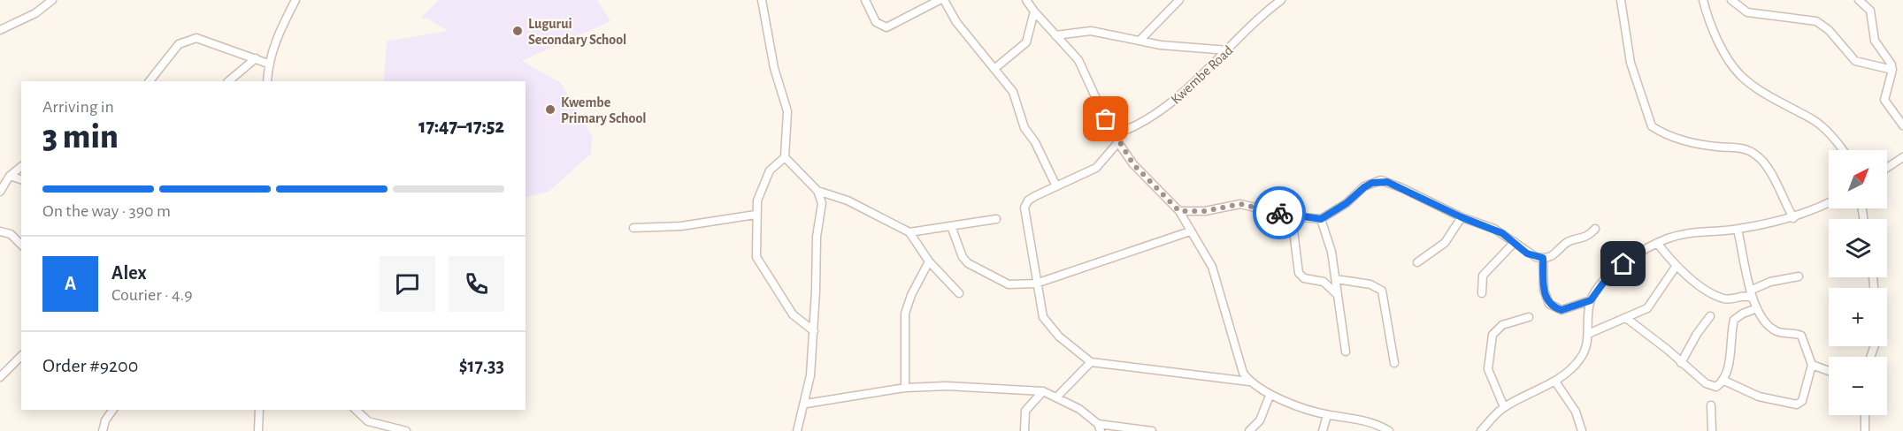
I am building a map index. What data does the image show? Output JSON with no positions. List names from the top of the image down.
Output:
{
  "streets": {
    "street": ["Kwembe Road"]
  },
  "places": ["Lugurui Secondary School", "Kwembe Primary School"],
  "north": "top right",
  "page": {
    "heading": ["3 min", "Arriving in", "17:47–17:52"],
    "panel": [
      "Alex",
      "Courier · 4.9",
      "Order #9200",
      "$17.33"
    ],
    "map_buttons": ["+", "−"],
    "bar": "On the way · 390 m",
    "round": "A"
  }
}
